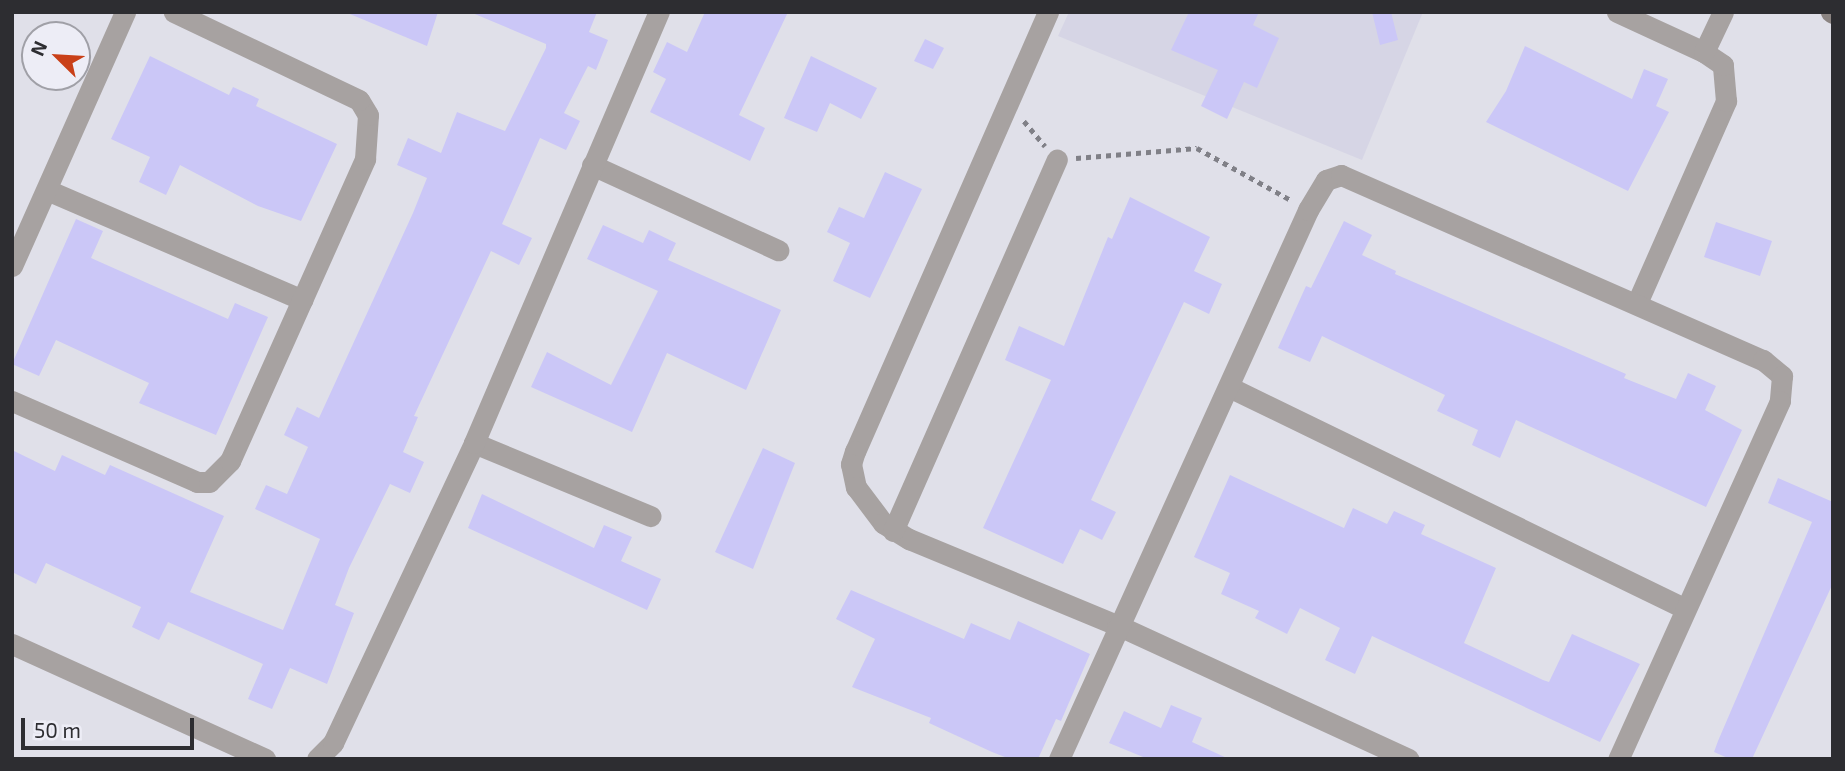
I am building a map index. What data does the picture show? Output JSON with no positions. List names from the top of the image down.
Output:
{
  "scale_bar": "50 m",
  "north": "top left"
}
